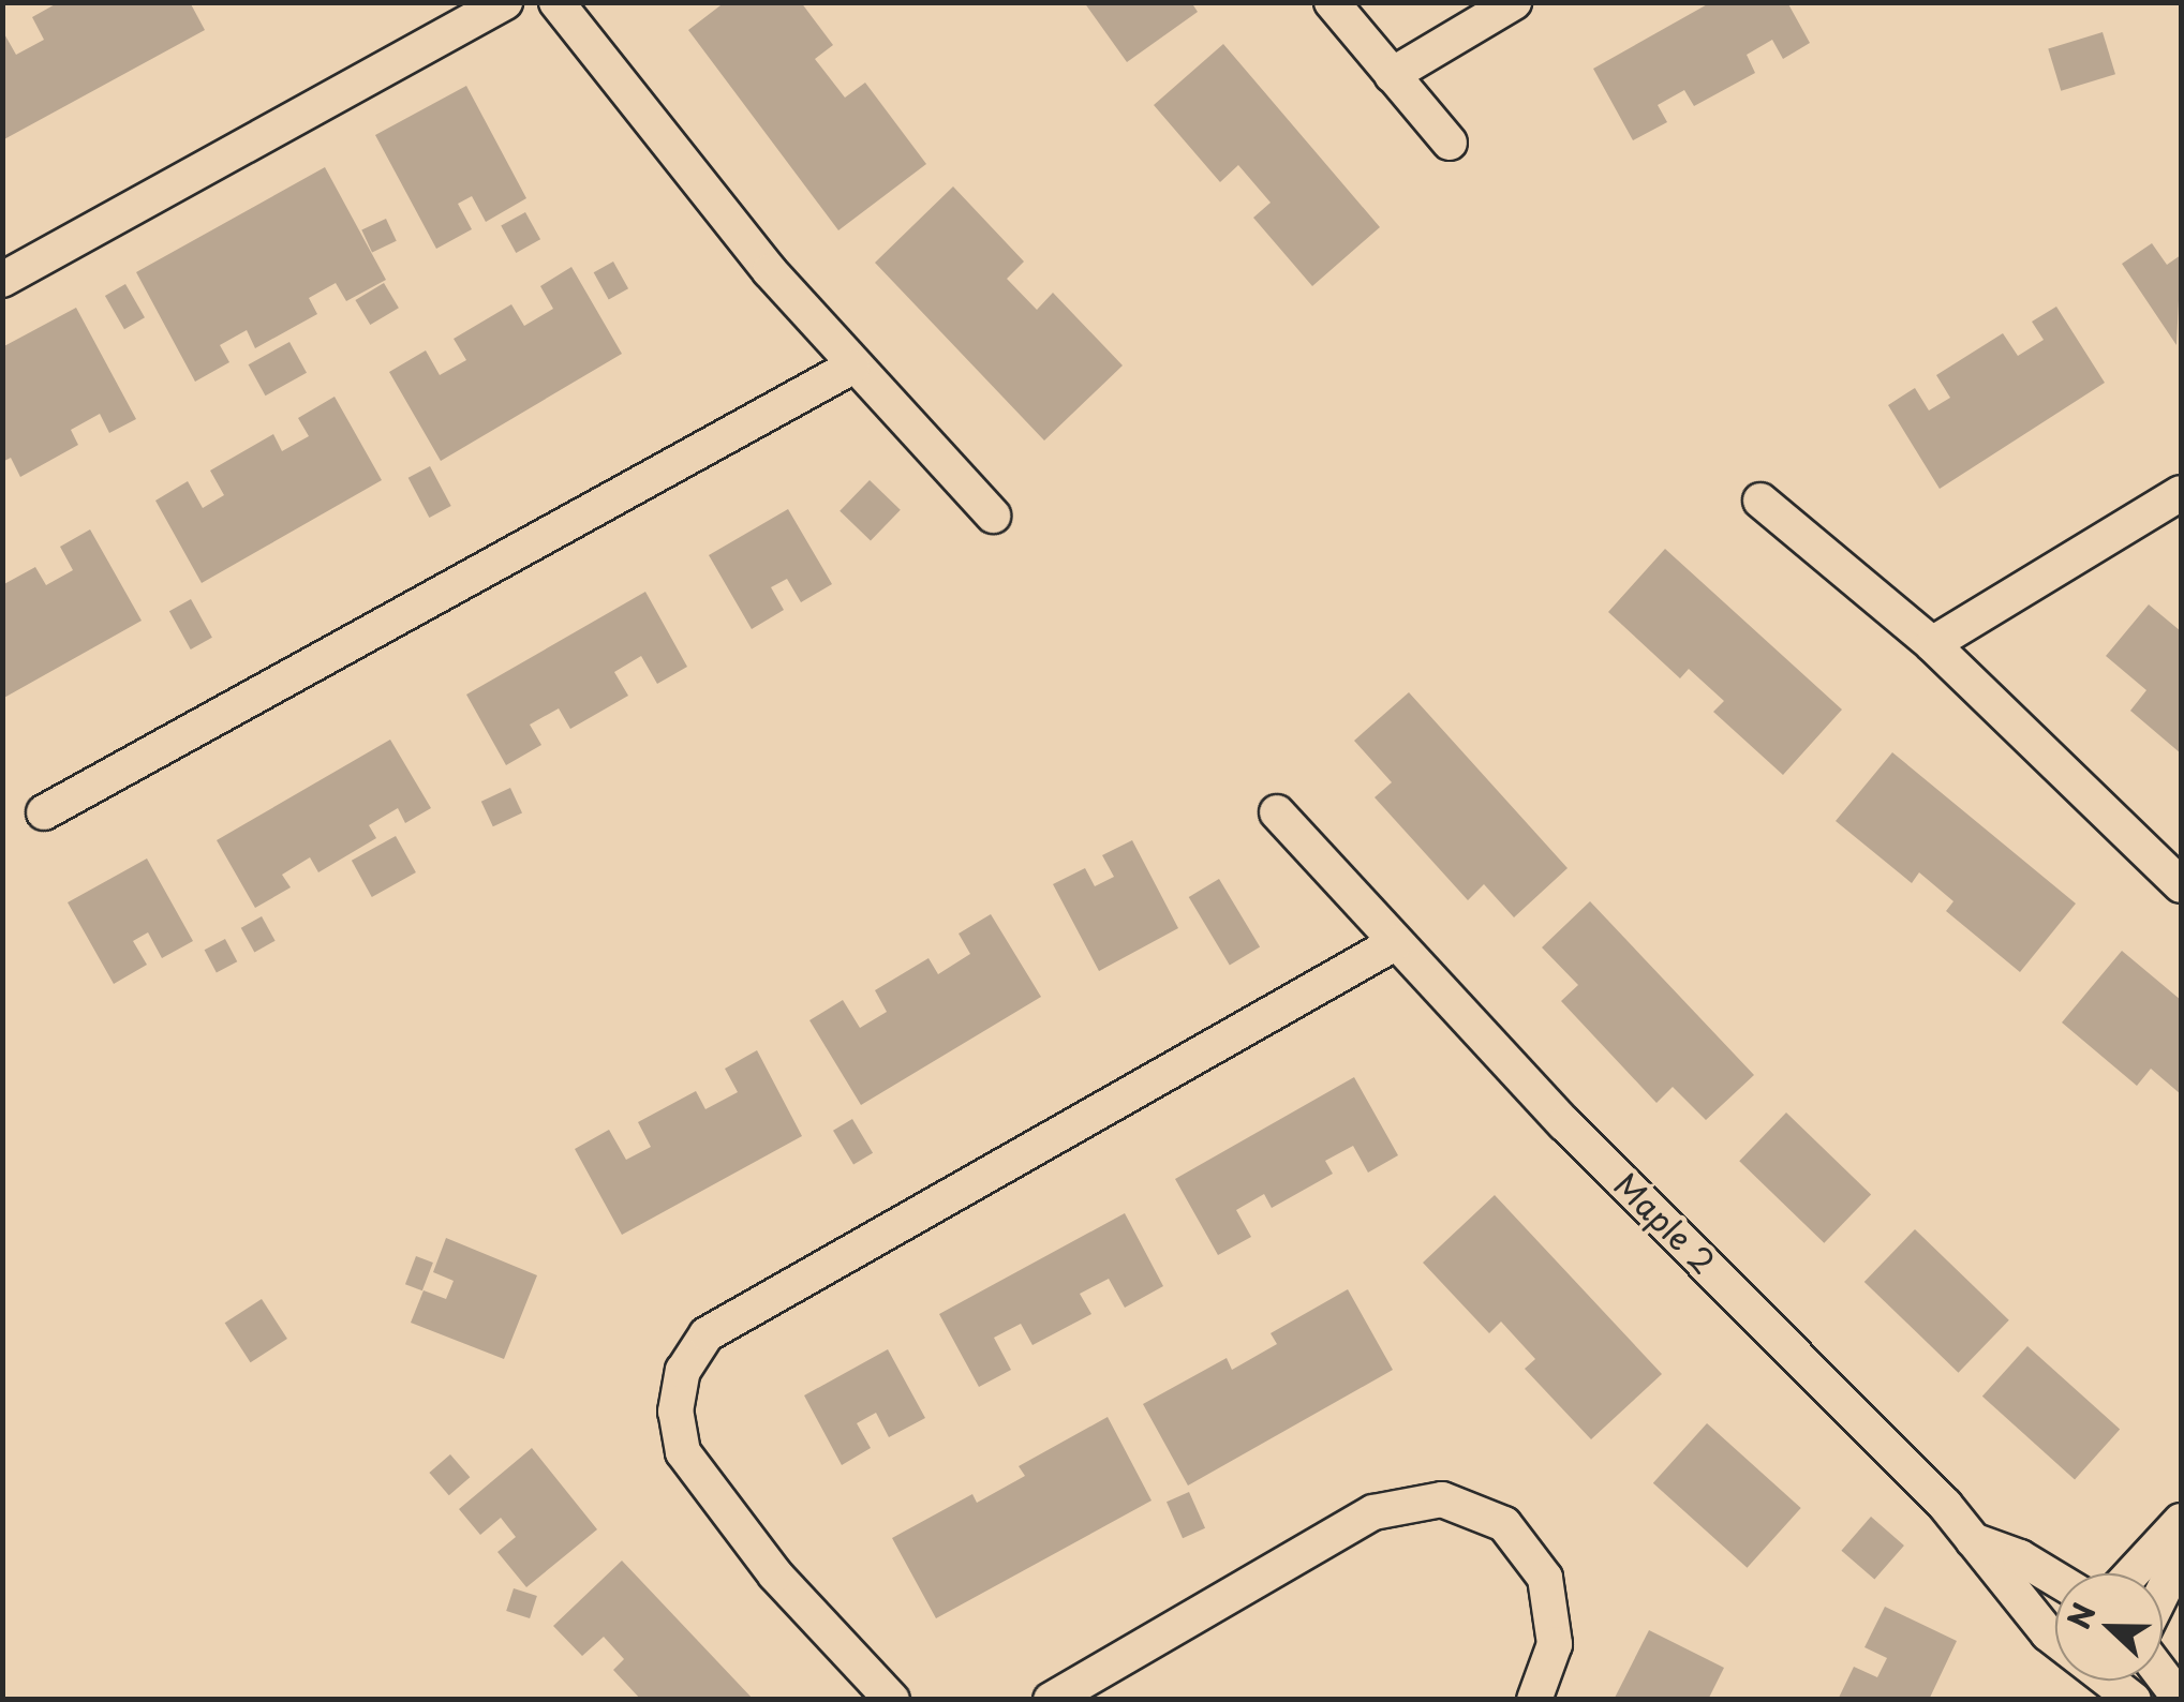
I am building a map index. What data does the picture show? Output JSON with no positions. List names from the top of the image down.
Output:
{
  "streets": {
    "street": ["Maple 2"]
  },
  "north": "left"
}
